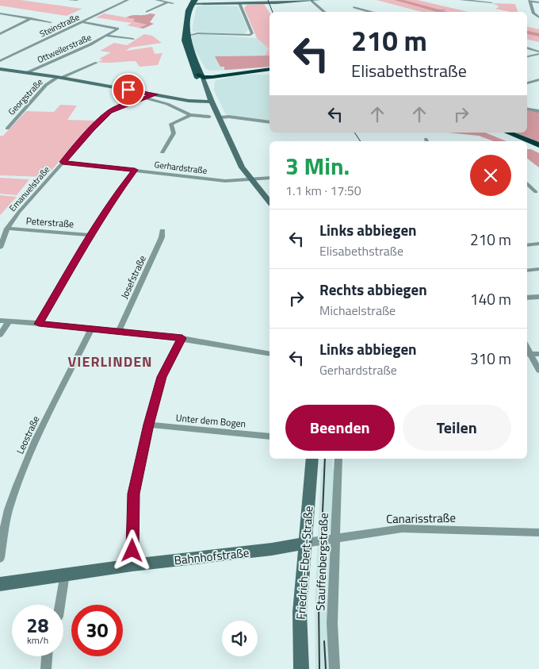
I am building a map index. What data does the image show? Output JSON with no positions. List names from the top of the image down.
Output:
{
  "streets": {
    "main road": ["Bahnhofstraße", "Friedrich-Ebert-Straße"],
    "street": [
      "Steinstraße",
      "Ottweilerstraße",
      "Georgstraße",
      "Gerhardstraße",
      "Emanuelstraße",
      "Peterstraße",
      "Josefstraße",
      "Unter dem Bogen",
      "Leostraße",
      "Canarisstraße",
      "Stauffenbergstraße"
    ]
  },
  "crossings": [
    ["Steinstraße", "Ottweilerstraße"],
    ["Gerhardstraße", "Emanuelstraße"],
    ["Emanuelstraße", "Peterstraße"],
    ["Canarisstraße", "Bahnhofstraße"],
    ["Canarisstraße", "Stauffenbergstraße"],
    ["Canarisstraße", "Friedrich-Ebert-Straße"],
    ["Bahnhofstraße", "Friedrich-Ebert-Straße"]
  ],
  "districts": ["VIERLINDEN"],
  "page": {
    "turn": ["210 m", "Elisabethstraße"],
    "heading": ["3 Min.", "1.1 km · 17:50"],
    "list": [
      {
        "name": "Links abbiegen",
        "note": "Elisabethstraße",
        "value": "210 m"
      },
      {
        "name": "Rechts abbiegen",
        "note": "Michaelstraße",
        "value": "140 m"
      },
      {
        "name": "Links abbiegen",
        "note": "Gerhardstraße",
        "value": "310 m"
      }
    ],
    "buttons": ["Beenden", "Teilen"],
    "speed": "28 km/h",
    "limit": "30"
  }
}
